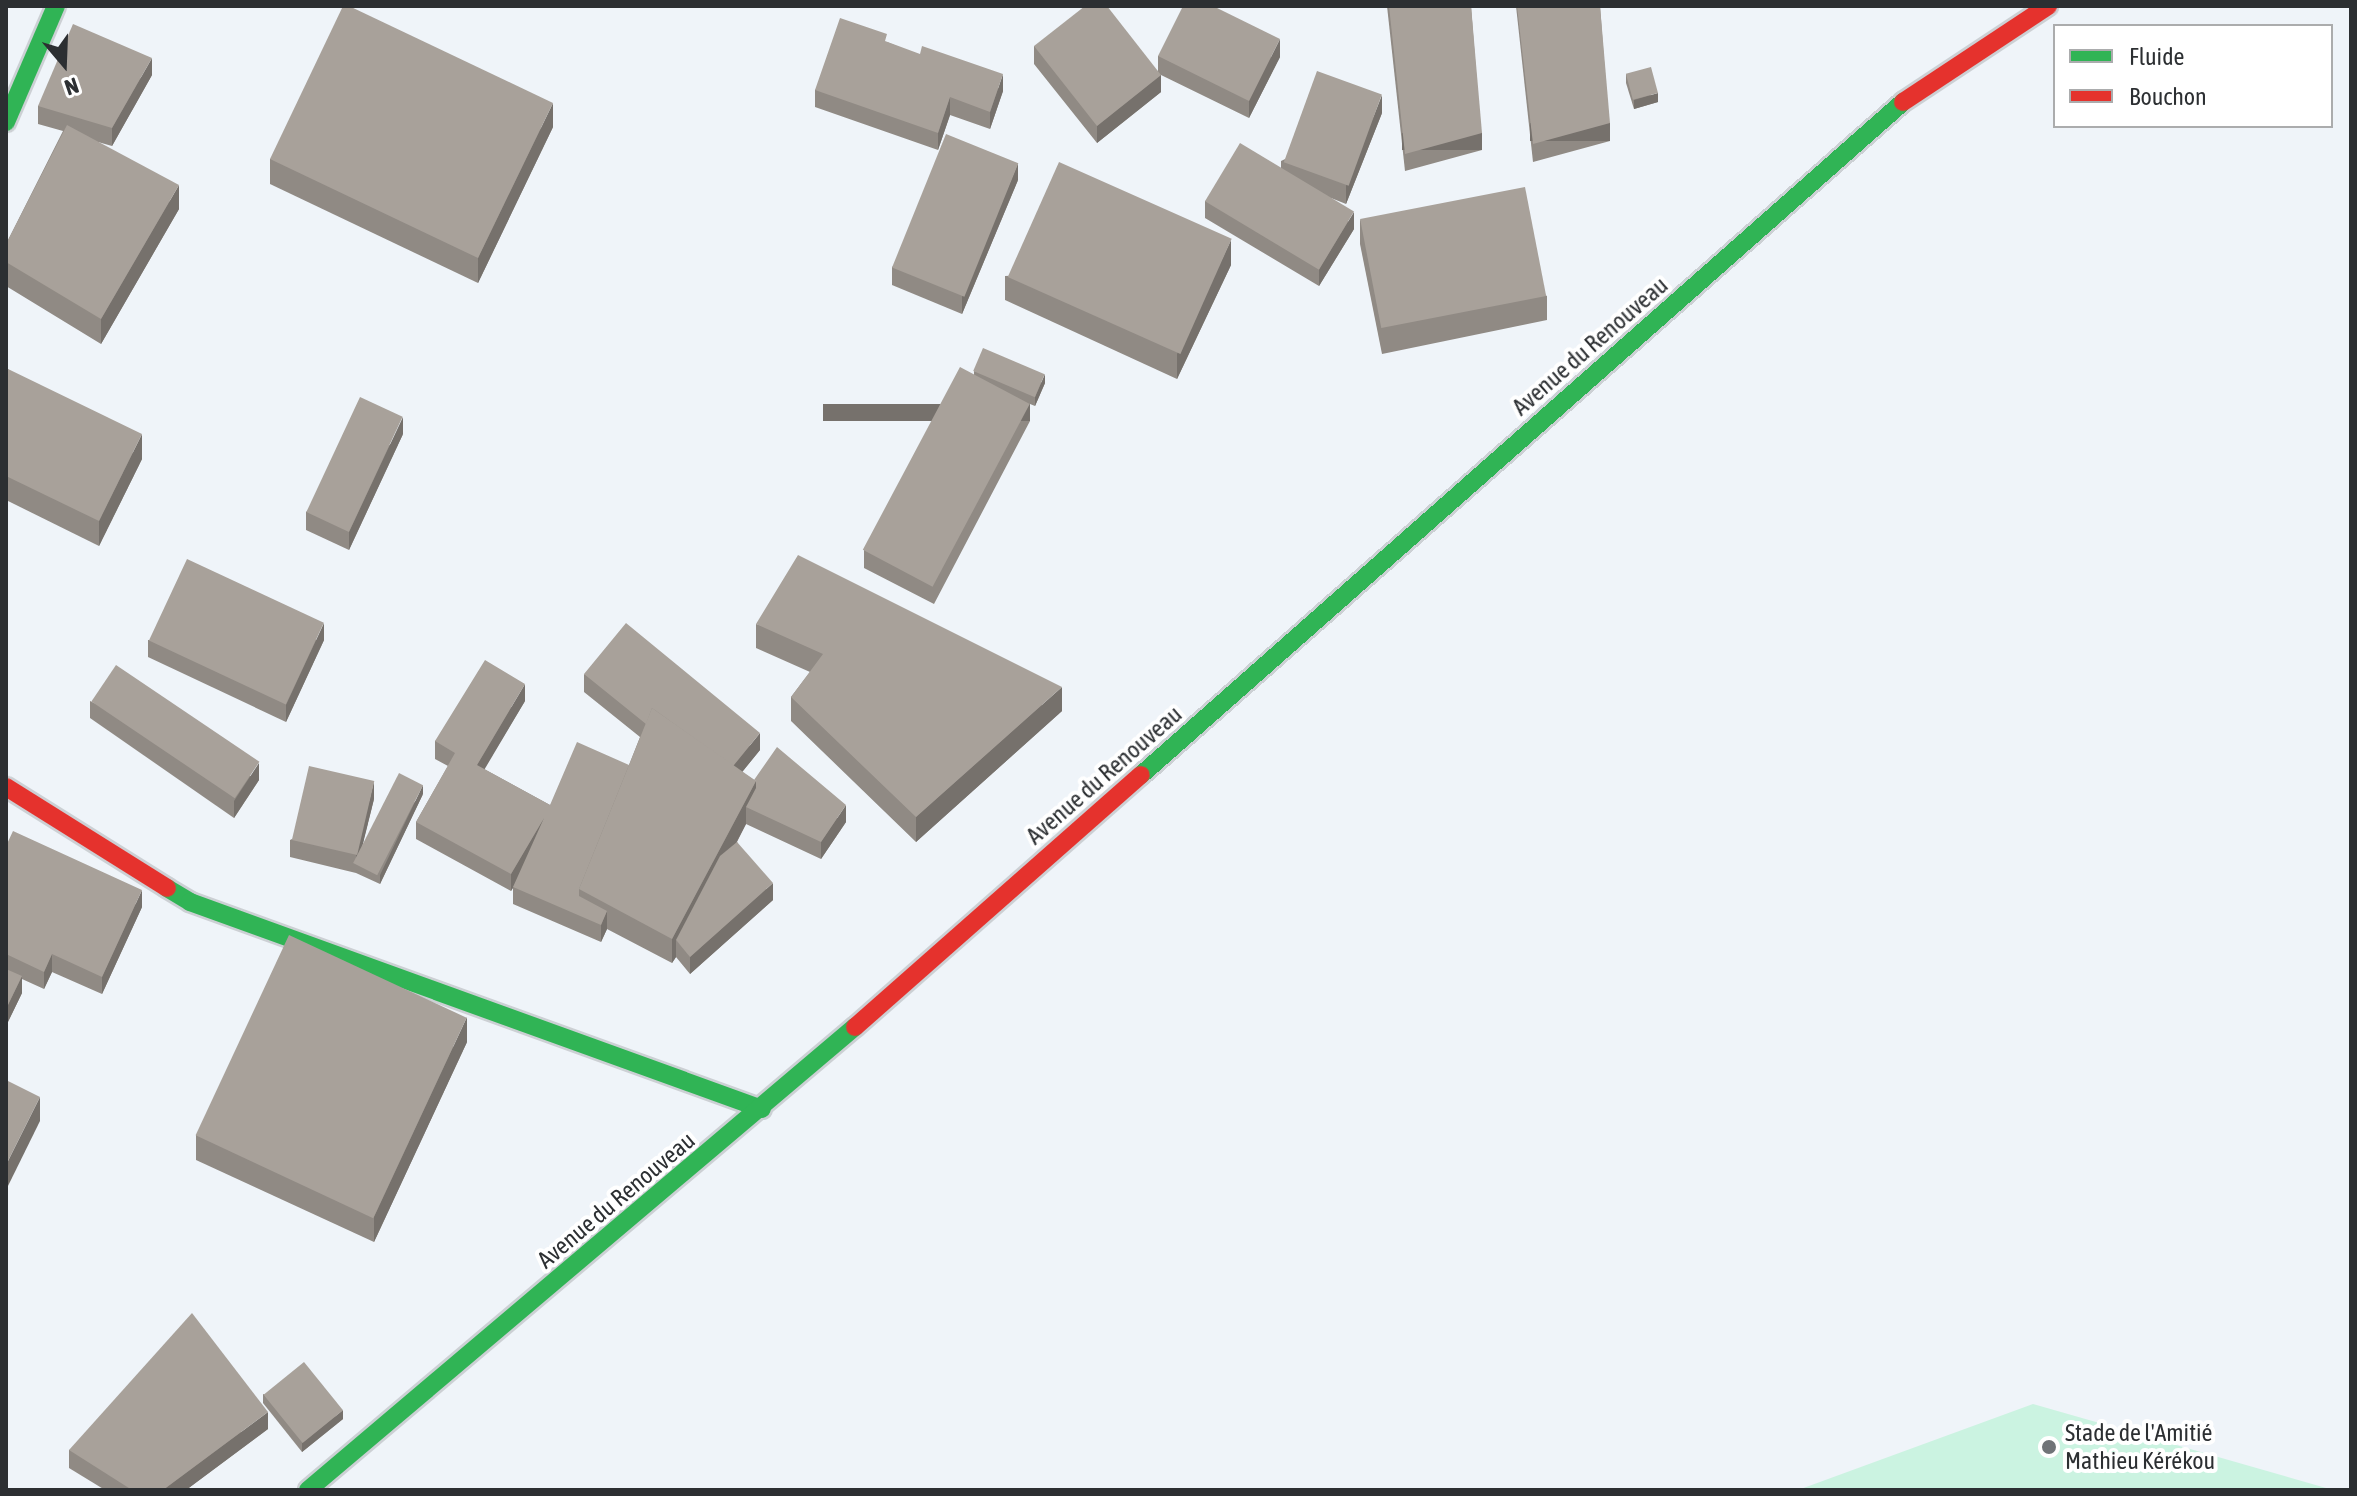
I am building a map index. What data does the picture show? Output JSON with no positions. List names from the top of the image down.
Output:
{
  "streets": {
    "main road": ["Avenue du Renouveau"]
  },
  "places": ["Stade de l'Amitié Mathieu Kérékou"],
  "legend": ["Fluide", "Bouchon"],
  "north": "bottom"
}
